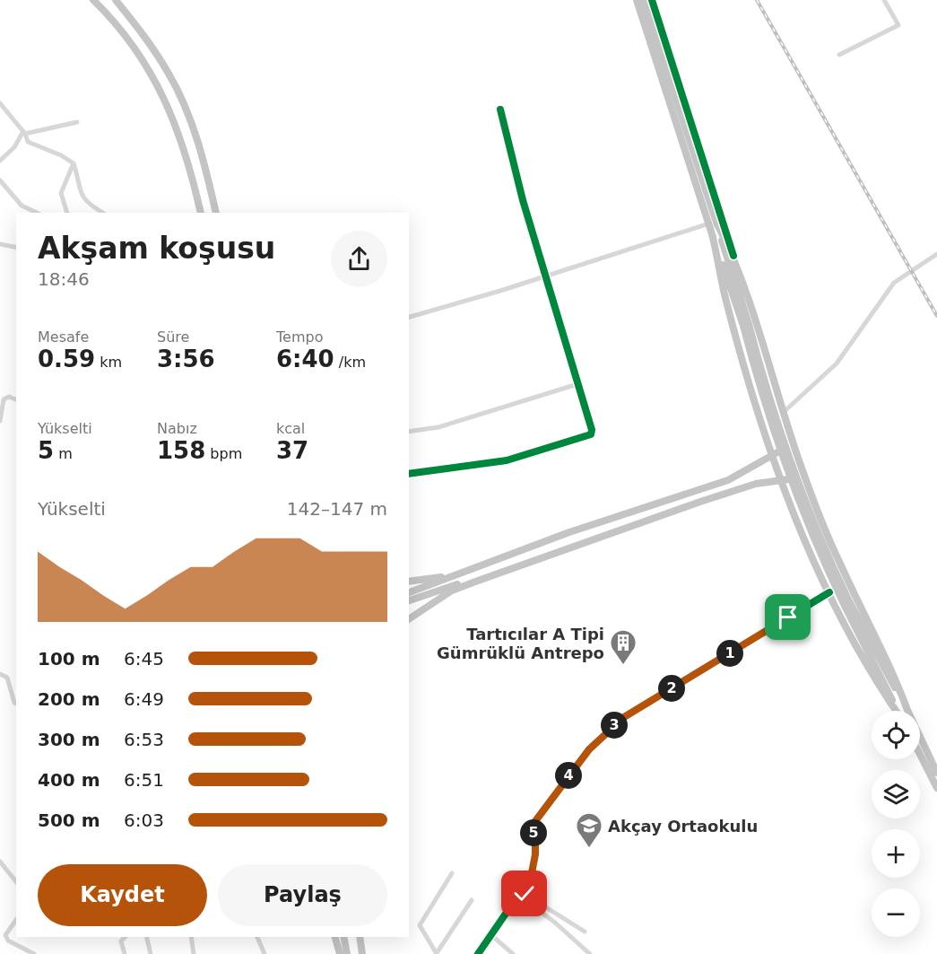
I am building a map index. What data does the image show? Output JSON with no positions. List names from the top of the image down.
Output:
{
  "places": {
    "building": ["Tartıcılar A Tipi Gümrüklü Antrepo"],
    "school or university": ["Akçay Ortaokulu"]
  },
  "page": {
    "heading": ["Akşam koşusu", "18:46"],
    "stats": [
      ["Mesafe", "0.59 km"],
      ["Süre", "3:56"],
      ["Tempo", "6:40 /km"],
      ["Yükselti", "5 m"],
      ["Nabız", "158 bpm"],
      ["kcal", "37"]
    ],
    "chart": ["Yükselti", "142–147 m"],
    "list": [
      {
        "name": "100 m",
        "note": "6:45"
      },
      {
        "name": "200 m",
        "note": "6:49"
      },
      {
        "name": "300 m",
        "note": "6:53"
      },
      {
        "name": "400 m",
        "note": "6:51"
      },
      {
        "name": "500 m",
        "note": "6:03"
      }
    ],
    "pins": [
      "1",
      "2",
      "3",
      "4",
      "5"
    ],
    "map_buttons": ["+", "−"],
    "buttons": ["Kaydet", "Paylaş"]
  }
}
